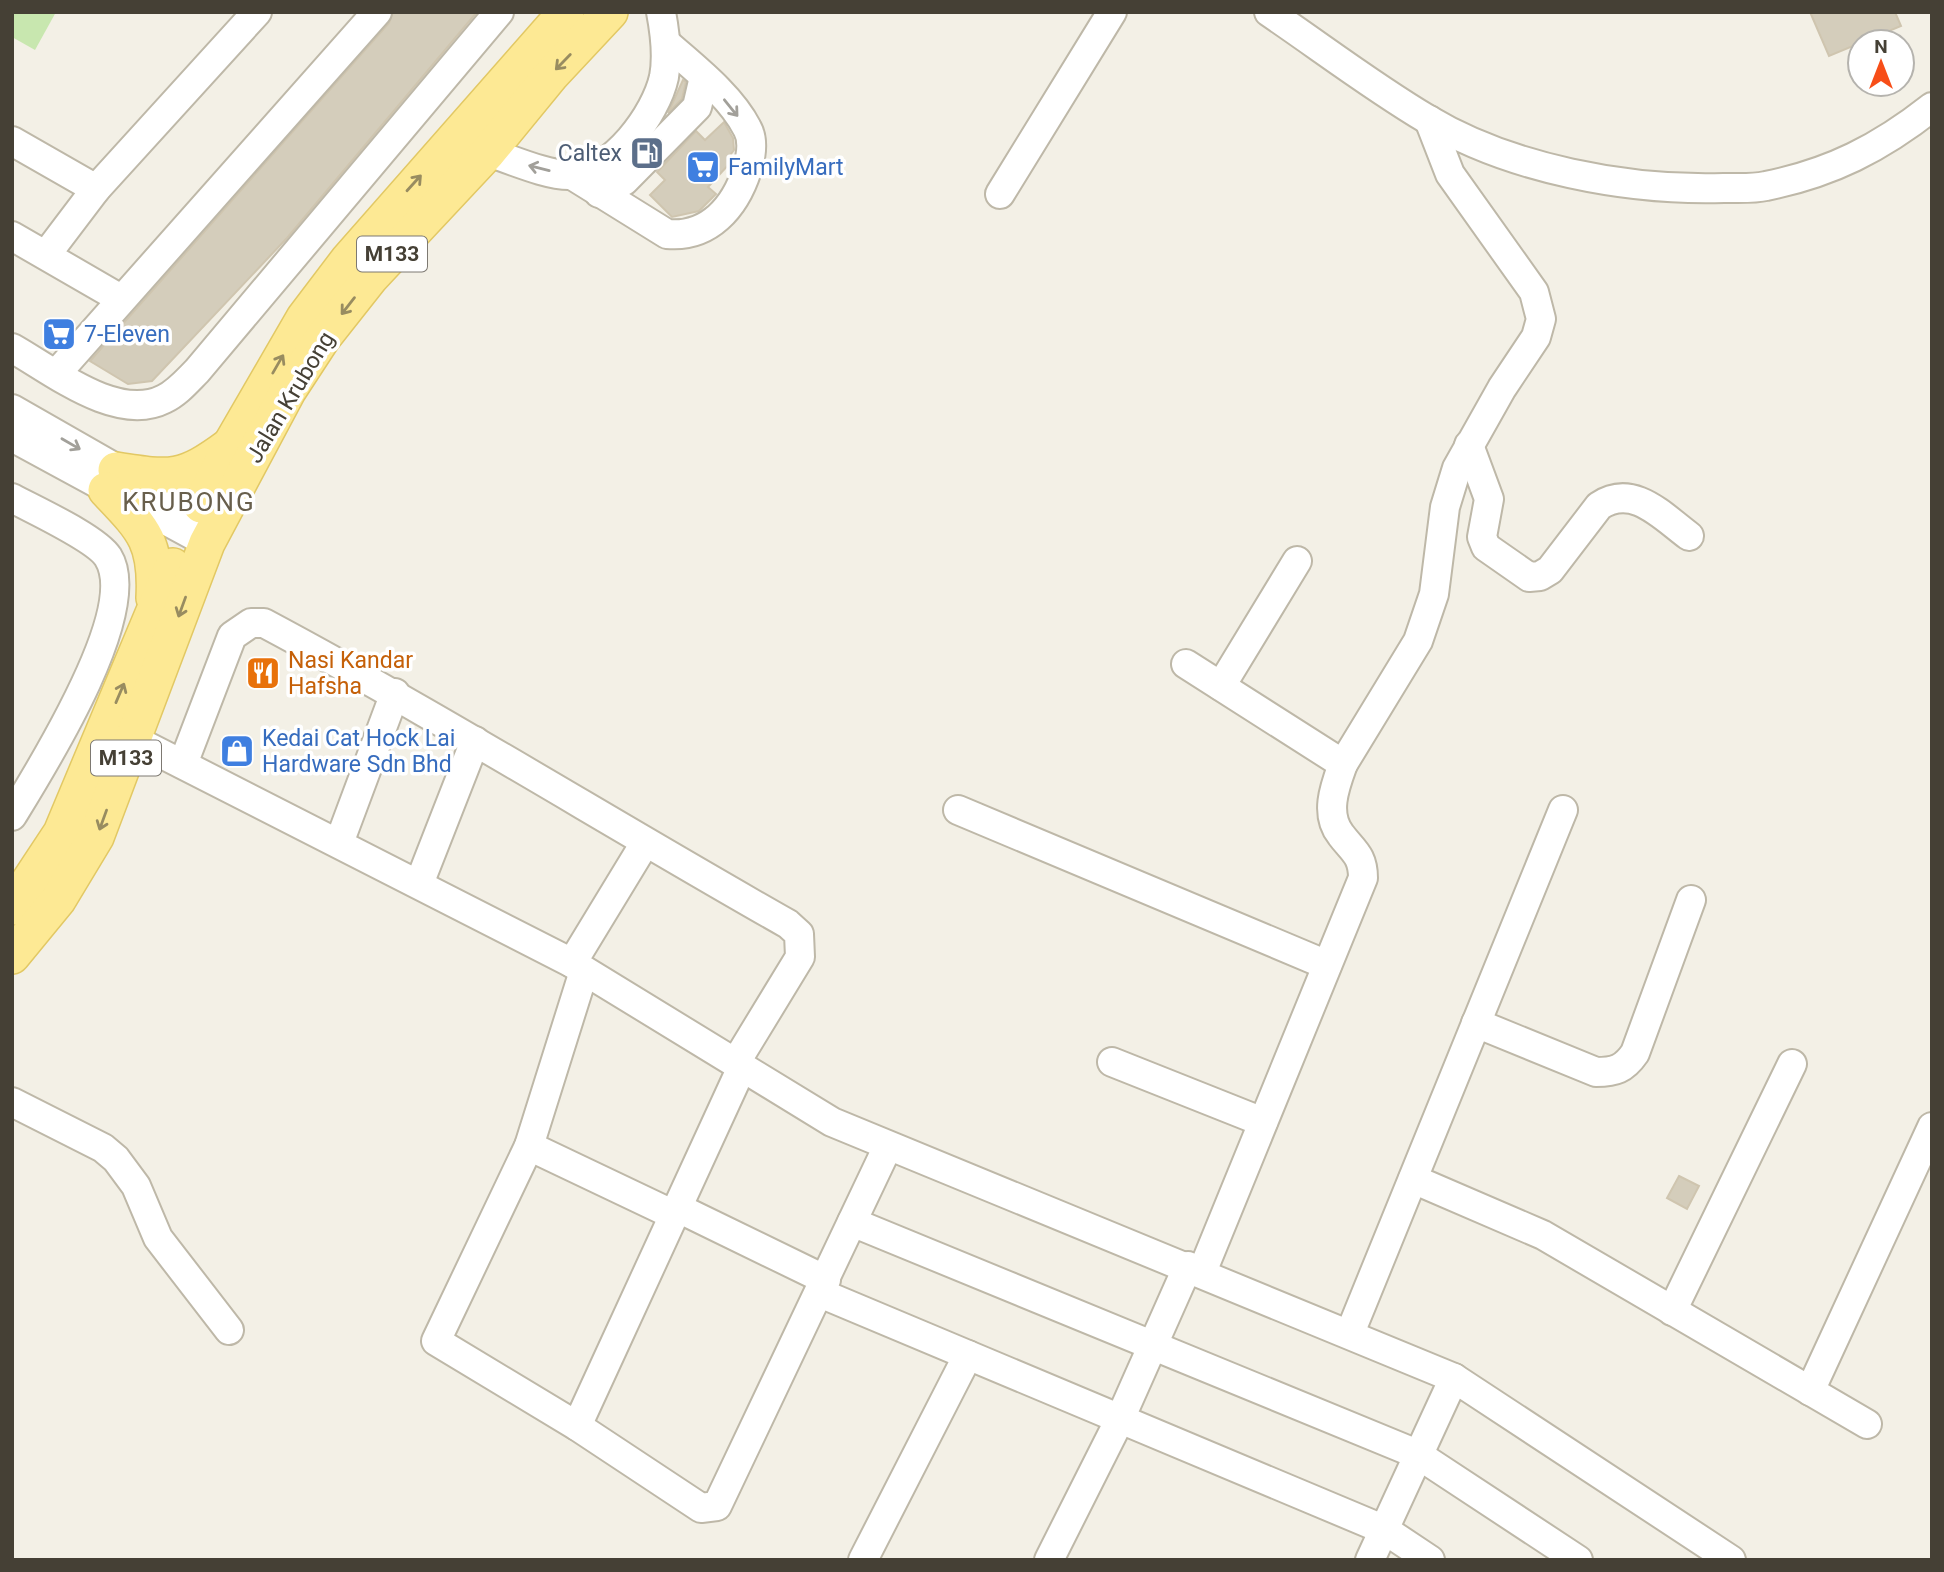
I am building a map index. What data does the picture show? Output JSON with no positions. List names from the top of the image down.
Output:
{
  "streets": {
    "main road": ["M133", "Jalan Krubong"]
  },
  "districts": ["KRUBONG"],
  "places": {
    "fuel station": ["Caltex"],
    "supermarket": ["FamilyMart", "7-Eleven"],
    "restaurant": ["Nasi Kandar Hafsha"],
    "shop": ["Kedai Cat Hock Lai Hardware Sdn Bhd"]
  },
  "north": "top"
}
